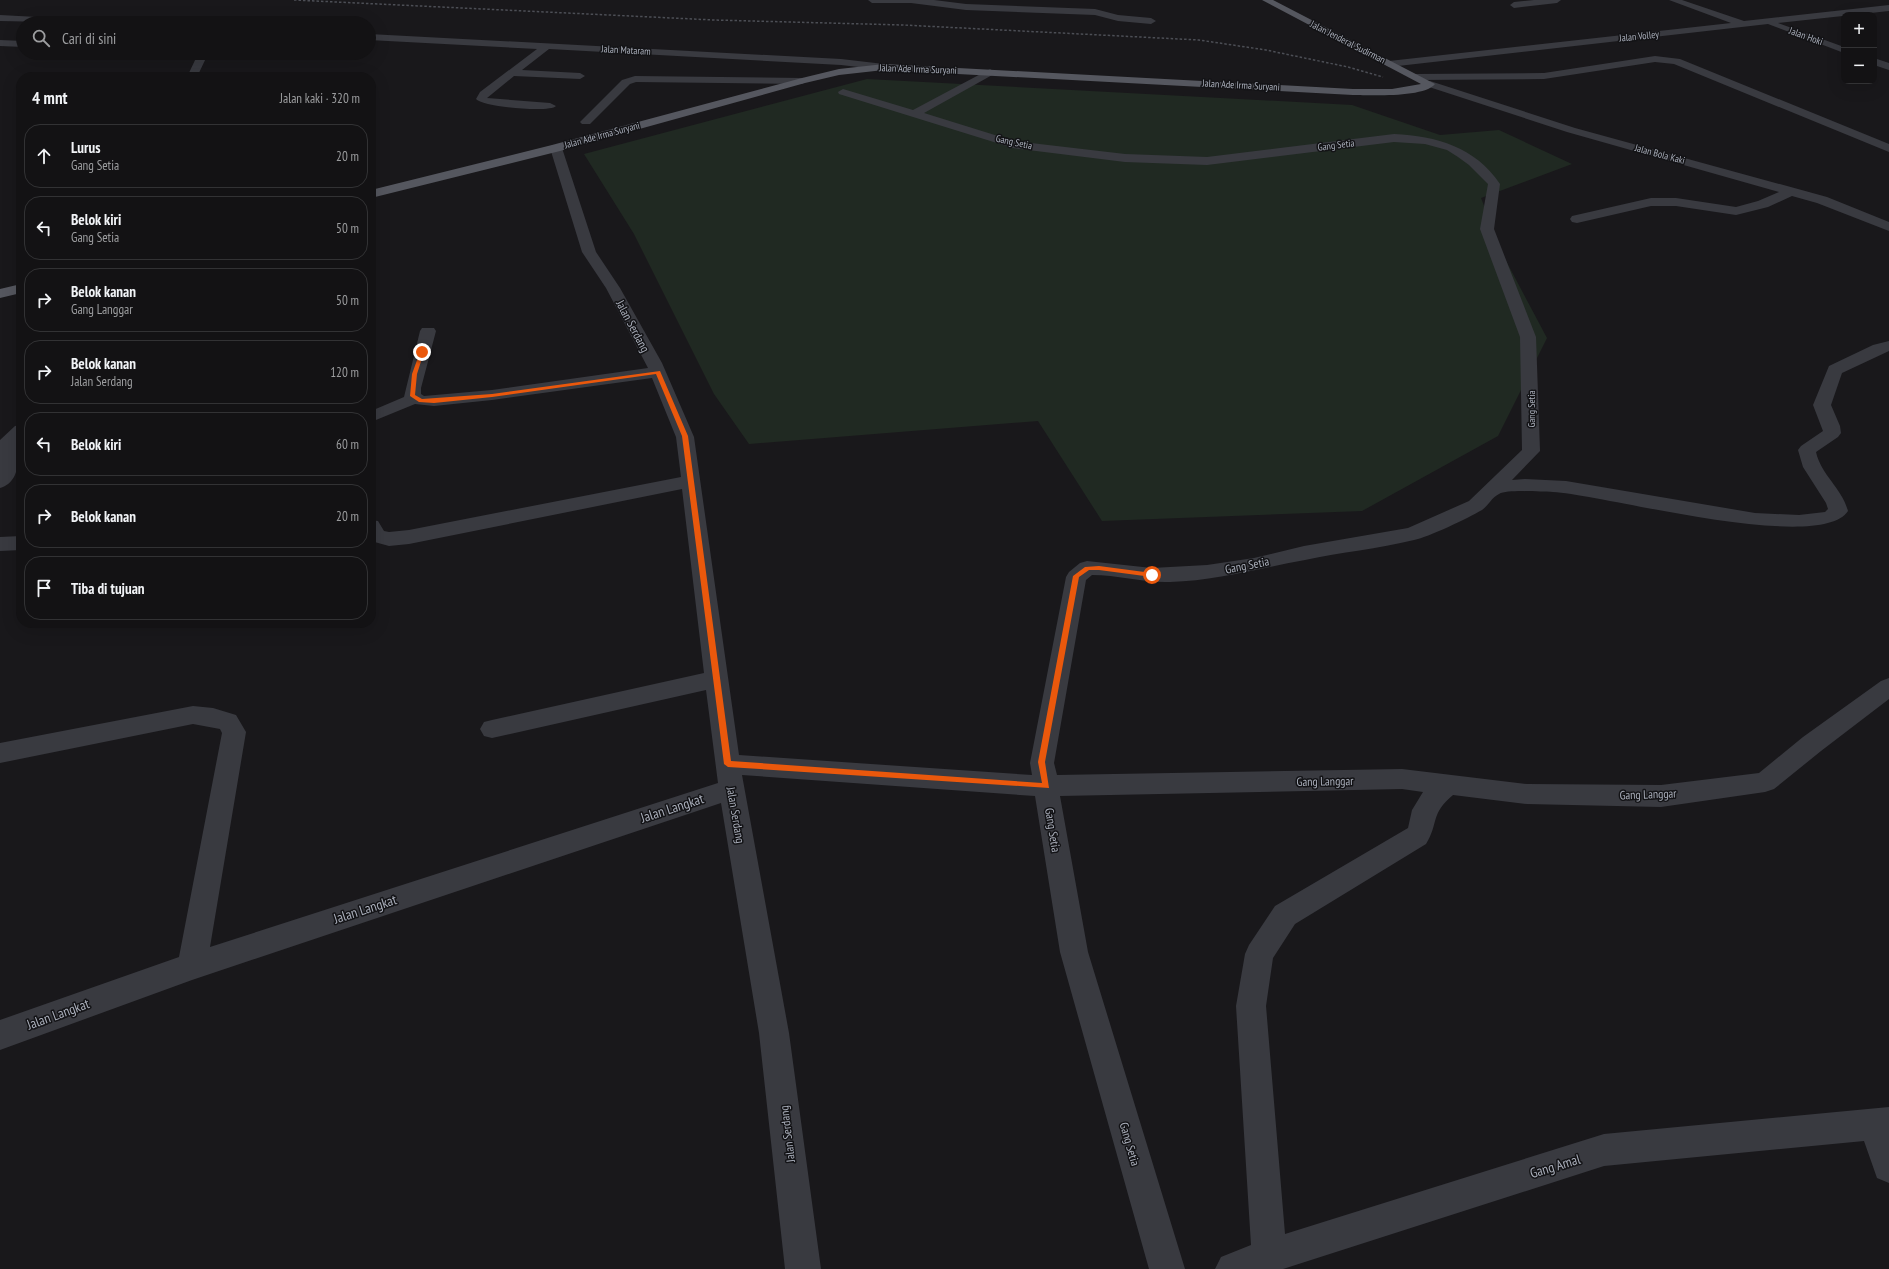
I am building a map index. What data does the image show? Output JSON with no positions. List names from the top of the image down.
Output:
{
  "streets": {
    "main road": ["Jalan Jenderal Sudirman", "Jalan Ade Irma Suryani"],
    "street": [
      "Jalan Volley",
      "Jalan Hoki",
      "Jalan Mataram",
      "Gang Setia",
      "Jalan Bola Kaki",
      "Jalan Serdang",
      "Gang Langgar",
      "Jalan Langkat",
      "Gang Amal"
    ]
  },
  "crossings": [
    ["Jalan Volley", "Jalan Hoki"],
    ["Jalan Volley", "Jalan Jenderal Sudirman"],
    ["Jalan Jenderal Sudirman", "Jalan Ade Irma Suryani"],
    ["Jalan Jenderal Sudirman", "Jalan Bola Kaki"],
    ["Jalan Mataram", "Jalan Ade Irma Suryani"],
    ["Jalan Ade Irma Suryani", "Jalan Bola Kaki"],
    ["Jalan Ade Irma Suryani", "Jalan Serdang"],
    ["Gang Setia", "Gang Langgar"],
    ["Jalan Serdang", "Gang Langgar"],
    ["Jalan Serdang", "Jalan Langkat"],
    ["Gang Langgar", "Jalan Langkat"]
  ],
  "page": {
    "map_buttons": ["+", "−"],
    "search": "Cari di sini",
    "heading": ["4 mnt", "Jalan kaki · 320 m"],
    "list": [
      ["Lurus", "Gang Setia", "20 m"],
      ["Belok kiri", "Gang Setia", "50 m"],
      ["Belok kanan", "Gang Langgar", "50 m"],
      ["Belok kanan", "Jalan Serdang", "120 m"],
      ["Belok kiri", "60 m"],
      ["Belok kanan", "20 m"],
      "Tiba di tujuan"
    ]
  }
}
